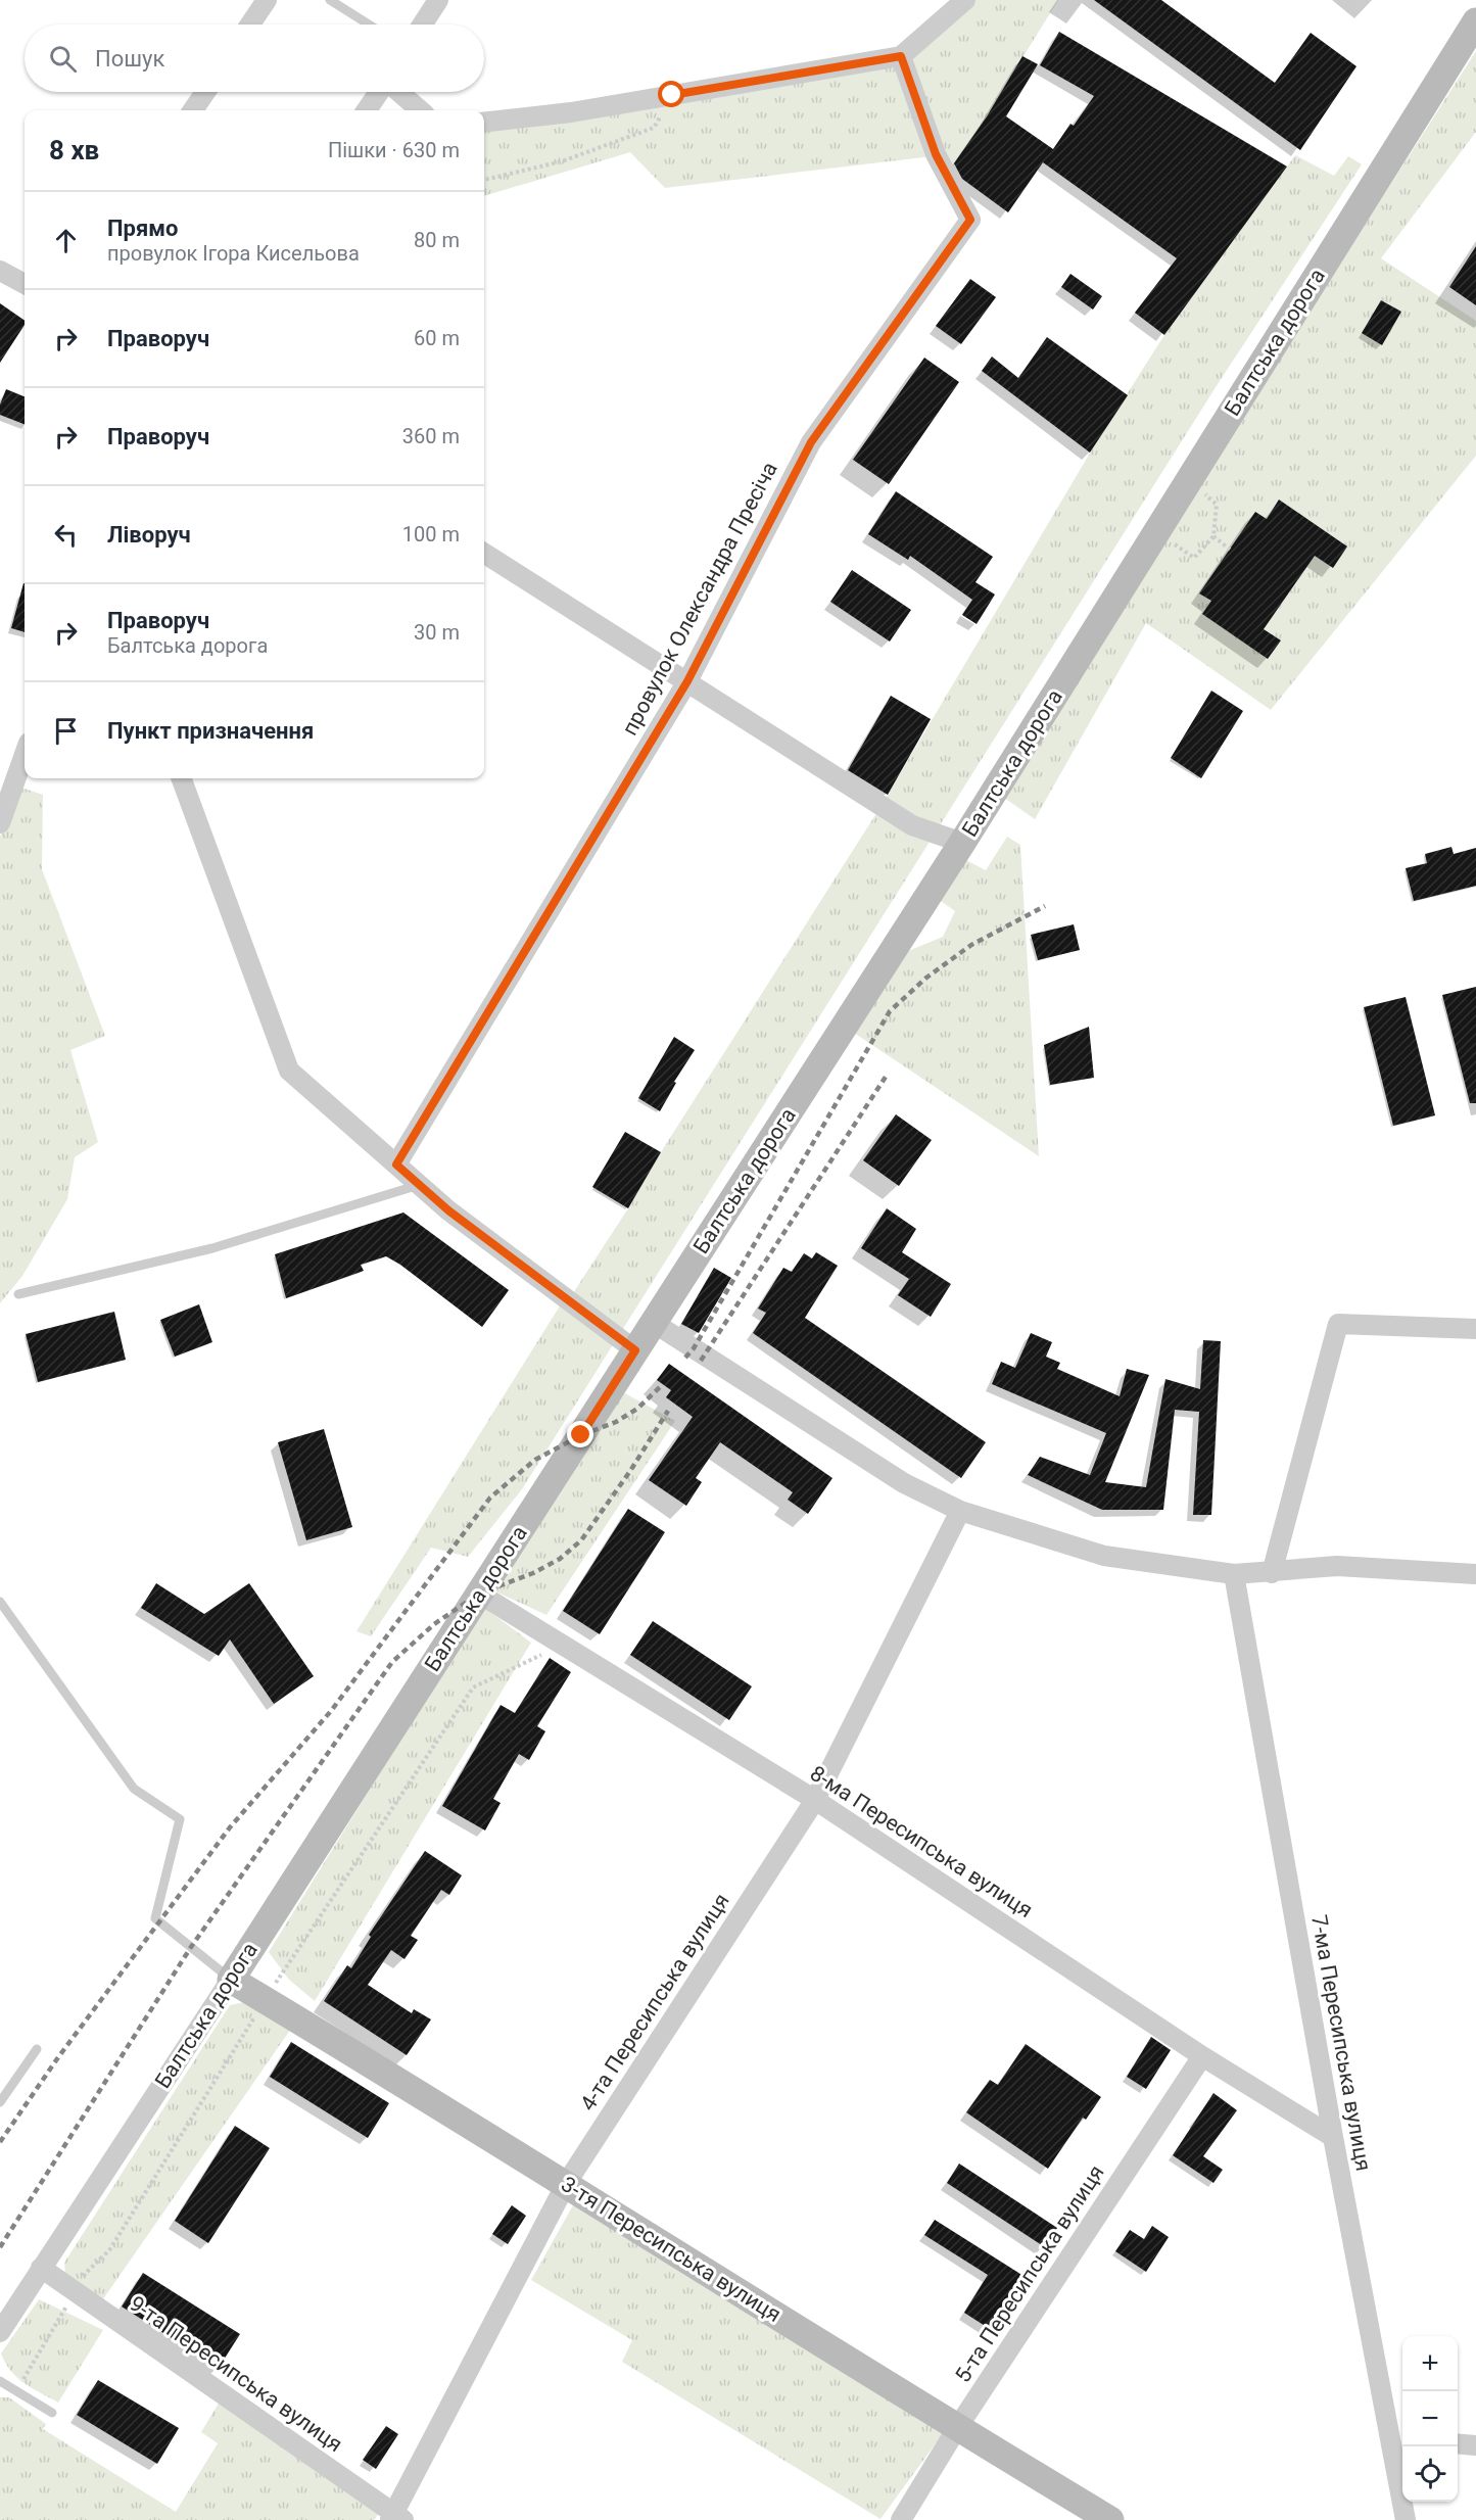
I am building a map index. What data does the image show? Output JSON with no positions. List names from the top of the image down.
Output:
{
  "streets": {
    "main road": ["Балтська дорога", "3-тя Пересипська вулиця"],
    "street": [
      "провулок Олександра Пресіча",
      "8-ма Пересипська вулиця",
      "4-та Пересипська вулиця",
      "7-ма Пересипська вулиця",
      "5-та Пересипська вулиця",
      "9-та Пересипська вулиця"
    ]
  },
  "crossings": [
    ["Балтська дорога", "8-ма Пересипська вулиця"],
    ["Балтська дорога", "3-тя Пересипська вулиця"],
    ["Балтська дорога", "9-та Пересипська вулиця"],
    ["8-ма Пересипська вулиця", "4-та Пересипська вулиця"],
    ["8-ма Пересипська вулиця", "7-ма Пересипська вулиця"],
    ["8-ма Пересипська вулиця", "5-та Пересипська вулиця"],
    ["4-та Пересипська вулиця", "3-тя Пересипська вулиця"],
    ["4-та Пересипська вулиця", "9-та Пересипська вулиця"],
    ["3-тя Пересипська вулиця", "5-та Пересипська вулиця"]
  ],
  "page": {
    "search": "Пошук",
    "heading": ["8 хв", "Пішки · 630 m"],
    "list": [
      ["Прямо", "провулок Ігора Кисельова", "80 m"],
      ["Праворуч", "60 m"],
      ["Праворуч", "360 m"],
      ["Ліворуч", "100 m"],
      ["Праворуч", "Балтська дорога", "30 m"],
      "Пункт призначення"
    ],
    "map_buttons": ["+", "−"]
  }
}
